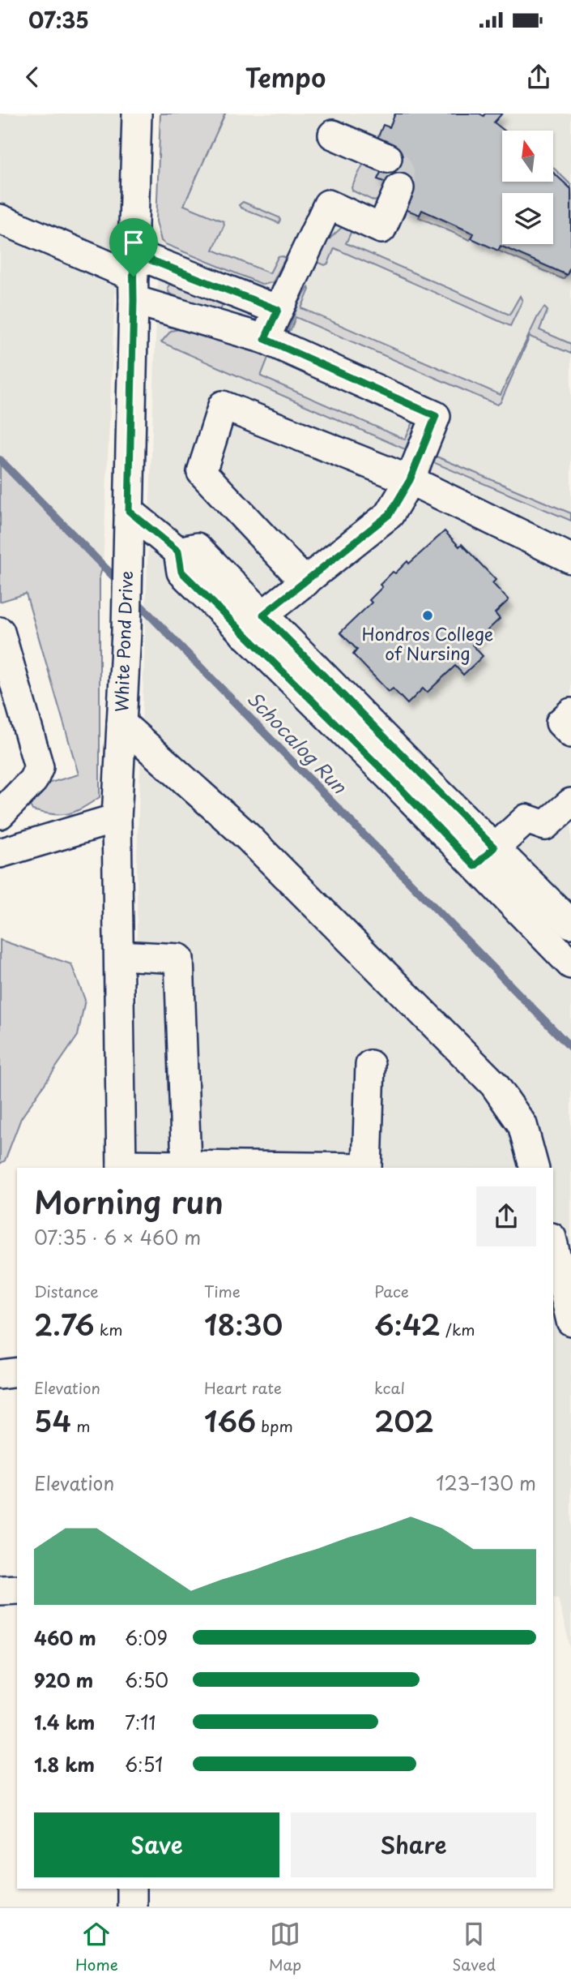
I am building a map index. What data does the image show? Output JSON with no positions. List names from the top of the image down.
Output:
{
  "streets": {
    "street": ["White Pond Drive"]
  },
  "water": ["Schocalog Run"],
  "places": ["Hondros College of Nursing"],
  "north": "top",
  "page": {
    "status": "07:35",
    "header": "Tempo",
    "heading": ["Morning run", "07:35 · 6 × 460 m"],
    "stats": [
      ["Distance", "2.76 km"],
      ["Time", "18:30"],
      ["Pace", "6:42 /km"],
      ["Elevation", "54 m"],
      ["Heart rate", "166 bpm"],
      ["kcal", "202"]
    ],
    "chart": ["Elevation", "123–130 m"],
    "list": [
      {
        "name": "460 m",
        "note": "6:09"
      },
      {
        "name": "920 m",
        "note": "6:50"
      },
      {
        "name": "1.4 km",
        "note": "7:11"
      },
      {
        "name": "1.8 km",
        "note": "6:51"
      }
    ],
    "buttons": ["Save", "Share"],
    "tabs": ["Home", "Map", "Saved"]
  }
}
